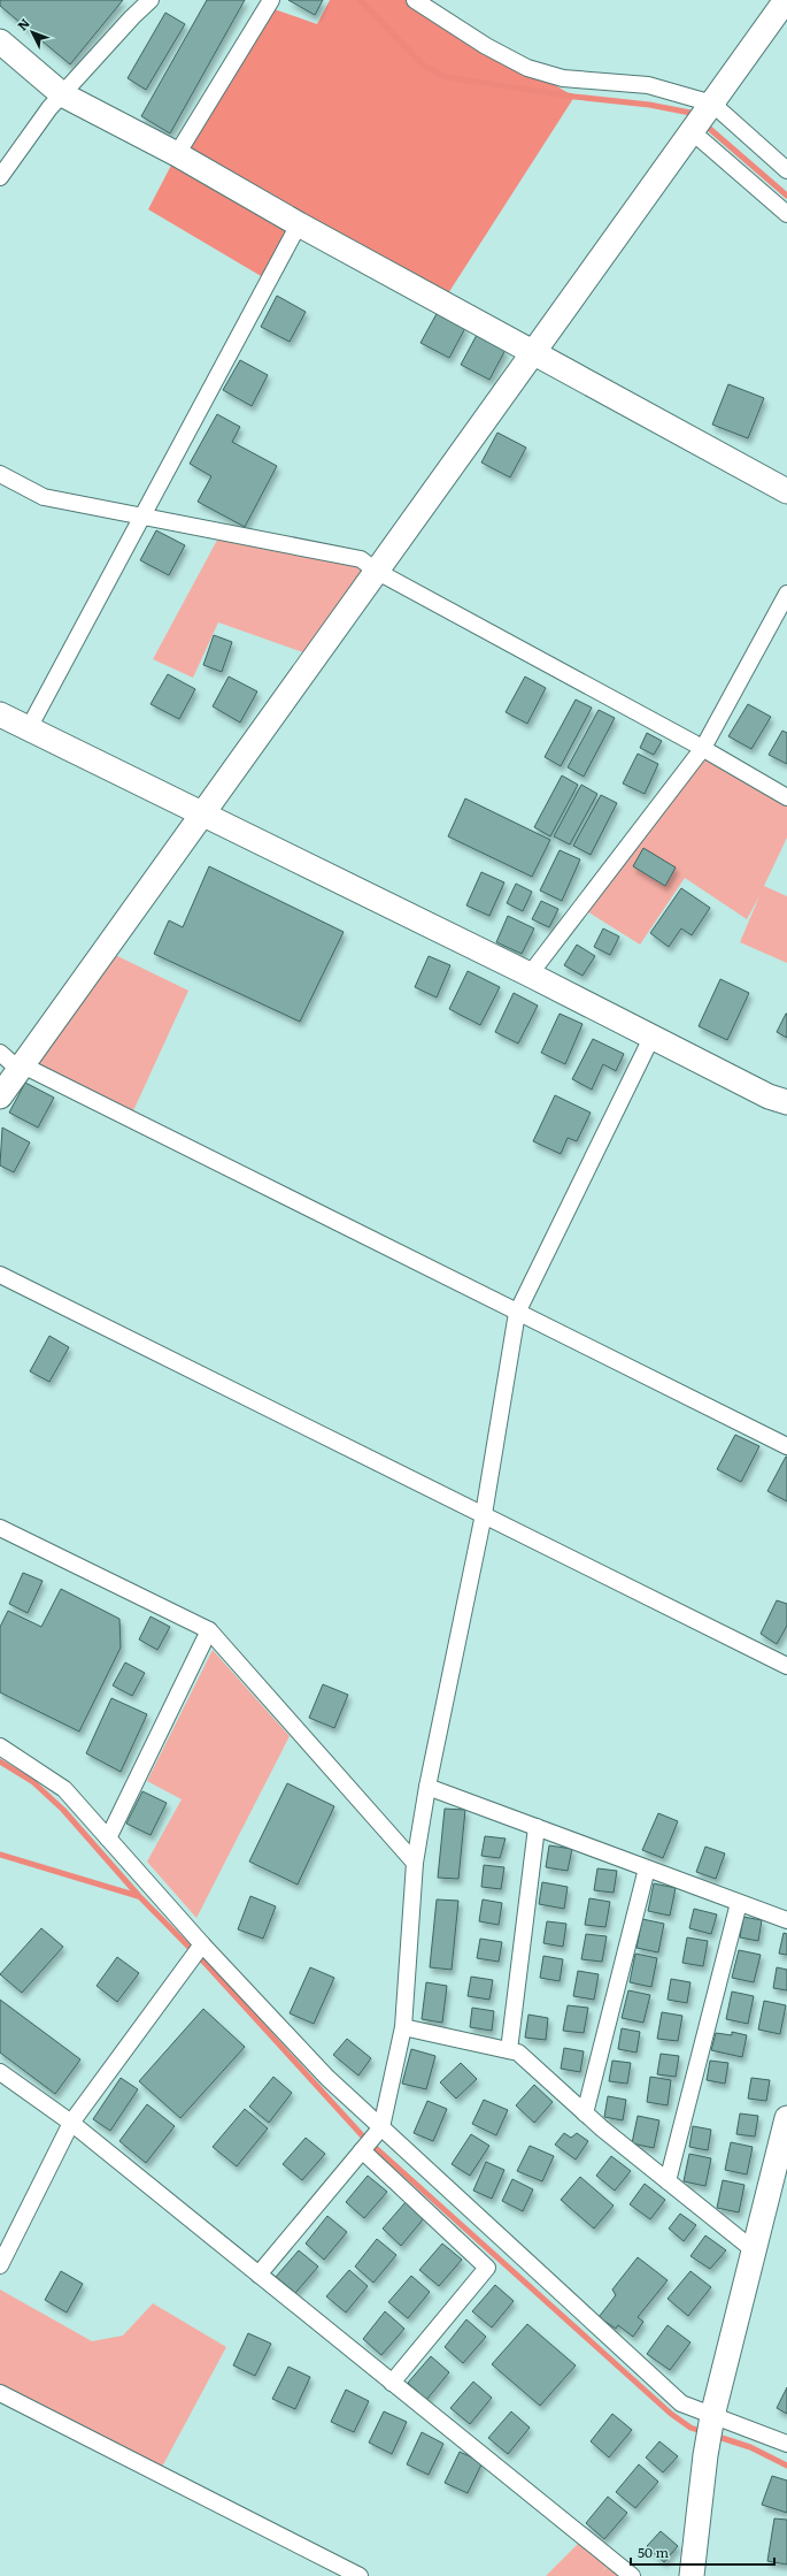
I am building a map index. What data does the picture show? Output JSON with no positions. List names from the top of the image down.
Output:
{
  "scale_bar": "50 m",
  "north": "top left"
}
